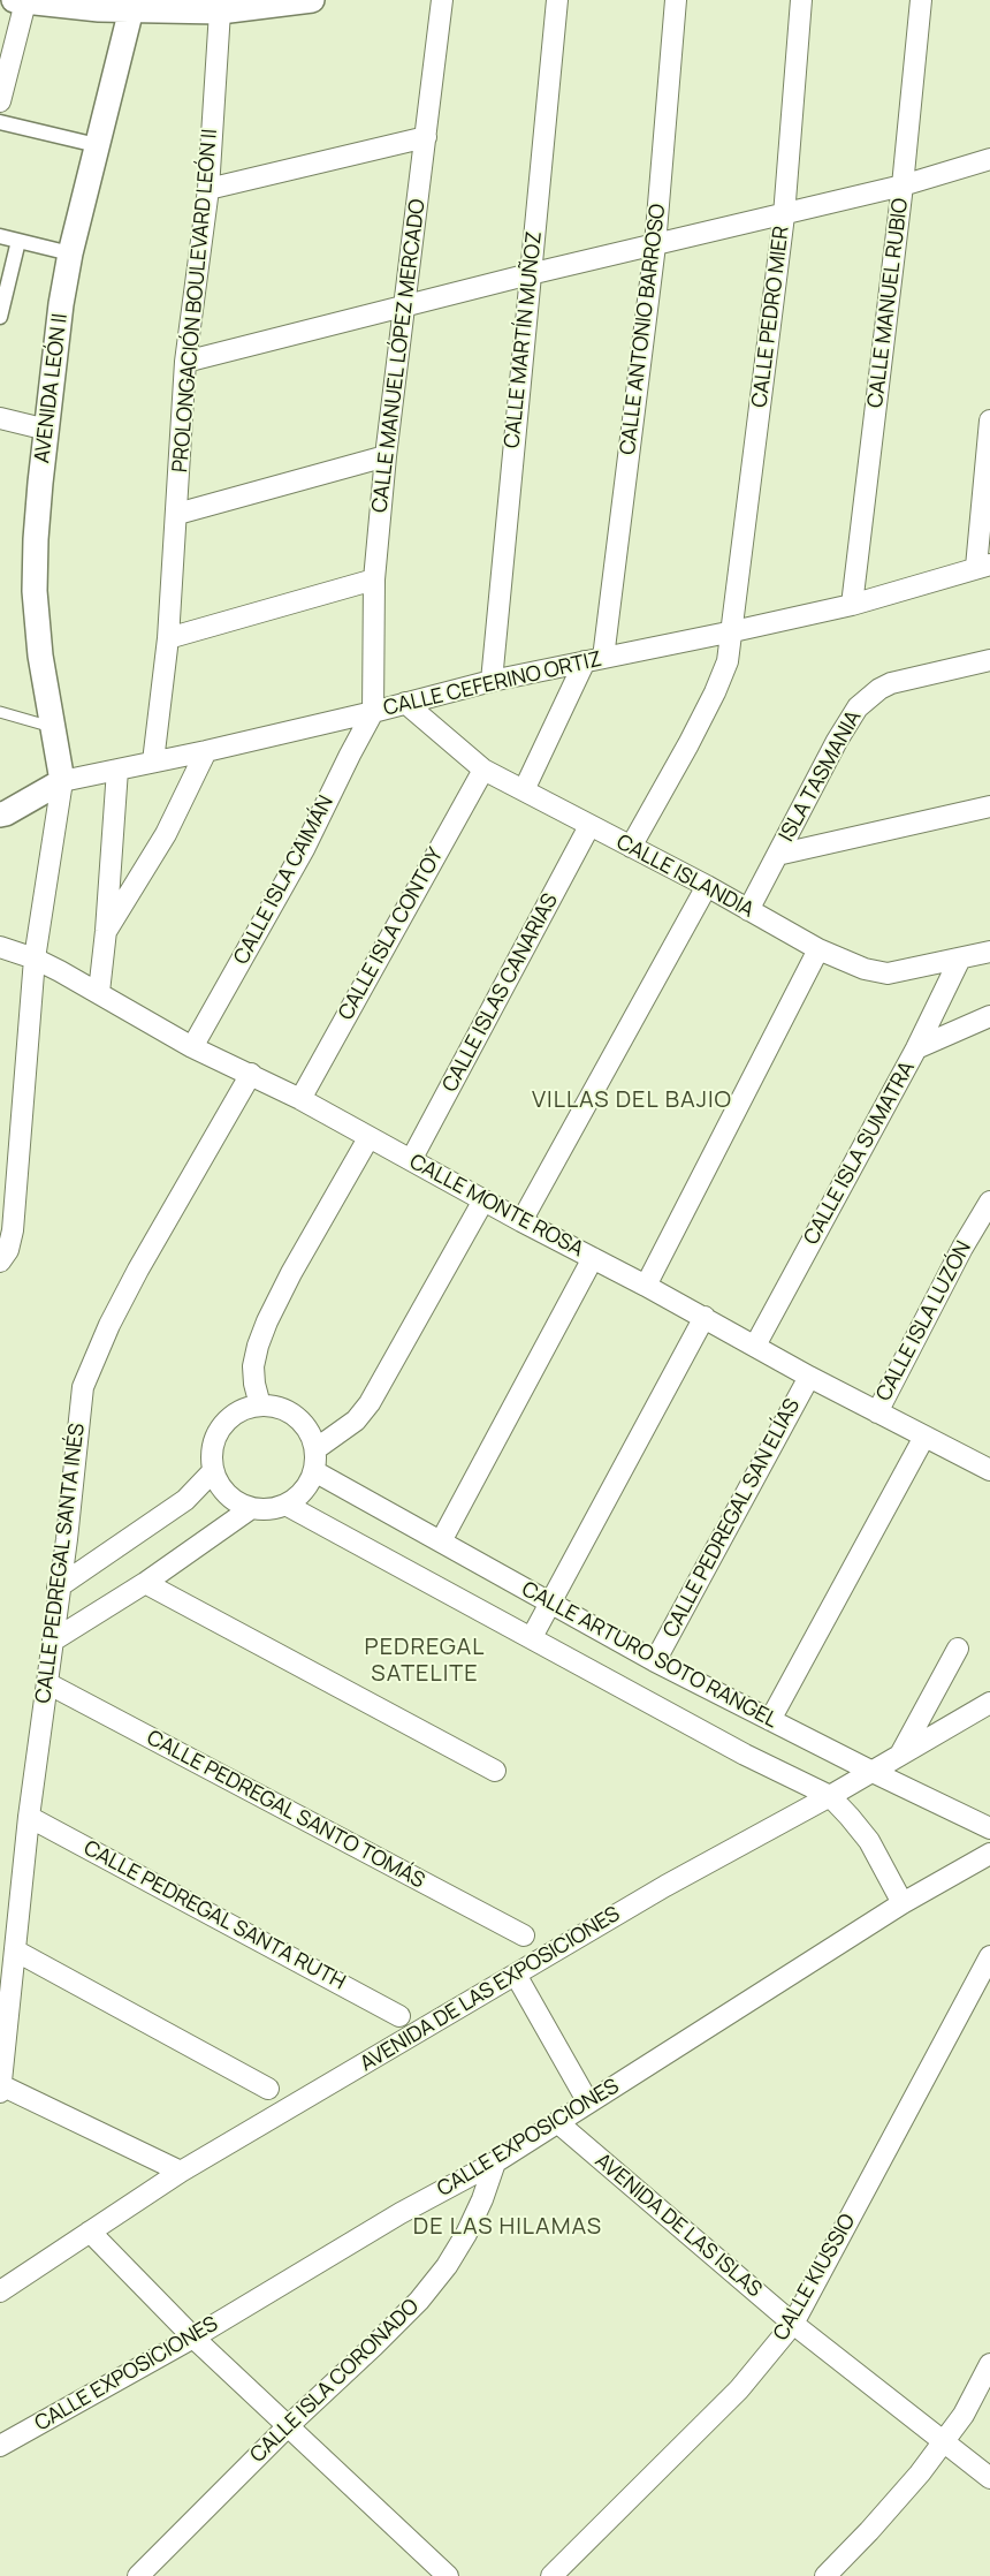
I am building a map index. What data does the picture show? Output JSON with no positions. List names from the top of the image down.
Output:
{
  "streets": {
    "street": [
      "PROLONGACIÓN BOULEVARD LEÓN II",
      "CALLE MANUEL RUBIO",
      "CALLE PEDRO MIER",
      "CALLE ANTONIO BARROSO",
      "CALLE MARTÍN MUÑOZ",
      "CALLE MANUEL LÓPEZ MERCADO",
      "AVENIDA LEÓN II",
      "CALLE CEFERINO ORTIZ",
      "ISLA TASMANIA",
      "CALLE ISLANDIA",
      "CALLE ISLA CAIMÁN",
      "CALLE ISLA CONTOY",
      "CALLE ISLAS CANARIAS",
      "CALLE ISLA SUMATRA",
      "CALLE MONTE ROSA",
      "CALLE ISLA LUZÓN",
      "CALLE PEDREGAL SAN ELÍAS",
      "CALLE PEDREGAL SANTA INÉS",
      "CALLE ARTURO SOTO RANGEL",
      "CALLE PEDREGAL SANTO TOMÁS",
      "CALLE PEDREGAL SANTA RUTH",
      "AVENIDA DE LAS EXPOSICIONES",
      "CALLE EXPOSICIONES",
      "AVENIDA DE LAS ISLAS",
      "CALLE KIUSSIO",
      "CALLE ISLA CORONADO"
    ]
  },
  "crossings": [
    ["PROLONGACIÓN BOULEVARD LEÓN II", "CALLE CEFERINO ORTIZ"],
    ["CALLE MANUEL RUBIO", "CALLE CEFERINO ORTIZ"],
    ["CALLE PEDRO MIER", "CALLE CEFERINO ORTIZ"],
    ["CALLE ANTONIO BARROSO", "CALLE CEFERINO ORTIZ"],
    ["CALLE MARTÍN MUÑOZ", "CALLE CEFERINO ORTIZ"],
    ["CALLE MANUEL LÓPEZ MERCADO", "CALLE CEFERINO ORTIZ"],
    ["CALLE MANUEL LÓPEZ MERCADO", "CALLE ISLA CAIMÁN"],
    ["AVENIDA LEÓN II", "CALLE CEFERINO ORTIZ"],
    ["CALLE CEFERINO ORTIZ", "CALLE ISLANDIA"],
    ["CALLE CEFERINO ORTIZ", "CALLE ISLA CAIMÁN"],
    ["ISLA TASMANIA", "CALLE ISLANDIA"],
    ["CALLE ISLANDIA", "CALLE ISLA CONTOY"],
    ["CALLE ISLANDIA", "CALLE ISLAS CANARIAS"],
    ["CALLE ISLANDIA", "CALLE ISLA SUMATRA"],
    ["CALLE ISLA CAIMÁN", "CALLE MONTE ROSA"],
    ["CALLE ISLA CONTOY", "CALLE MONTE ROSA"],
    ["CALLE ISLAS CANARIAS", "CALLE MONTE ROSA"],
    ["CALLE ISLA SUMATRA", "CALLE MONTE ROSA"],
    ["CALLE MONTE ROSA", "CALLE ISLA LUZÓN"],
    ["CALLE MONTE ROSA", "CALLE PEDREGAL SAN ELÍAS"],
    ["CALLE MONTE ROSA", "CALLE PEDREGAL SANTA INÉS"],
    ["CALLE PEDREGAL SAN ELÍAS", "CALLE ARTURO SOTO RANGEL"],
    ["CALLE PEDREGAL SANTA INÉS", "CALLE PEDREGAL SANTO TOMÁS"],
    ["CALLE PEDREGAL SANTA INÉS", "CALLE PEDREGAL SANTA RUTH"],
    ["CALLE ARTURO SOTO RANGEL", "AVENIDA DE LAS EXPOSICIONES"],
    ["CALLE ARTURO SOTO RANGEL", "CALLE EXPOSICIONES"],
    ["CALLE EXPOSICIONES", "AVENIDA DE LAS ISLAS"],
    ["CALLE EXPOSICIONES", "CALLE ISLA CORONADO"],
    ["AVENIDA DE LAS ISLAS", "CALLE KIUSSIO"]
  ],
  "districts": ["VILLAS DEL BAJIO", "PEDREGAL SATELITE", "DE LAS HILAMAS"]
}
